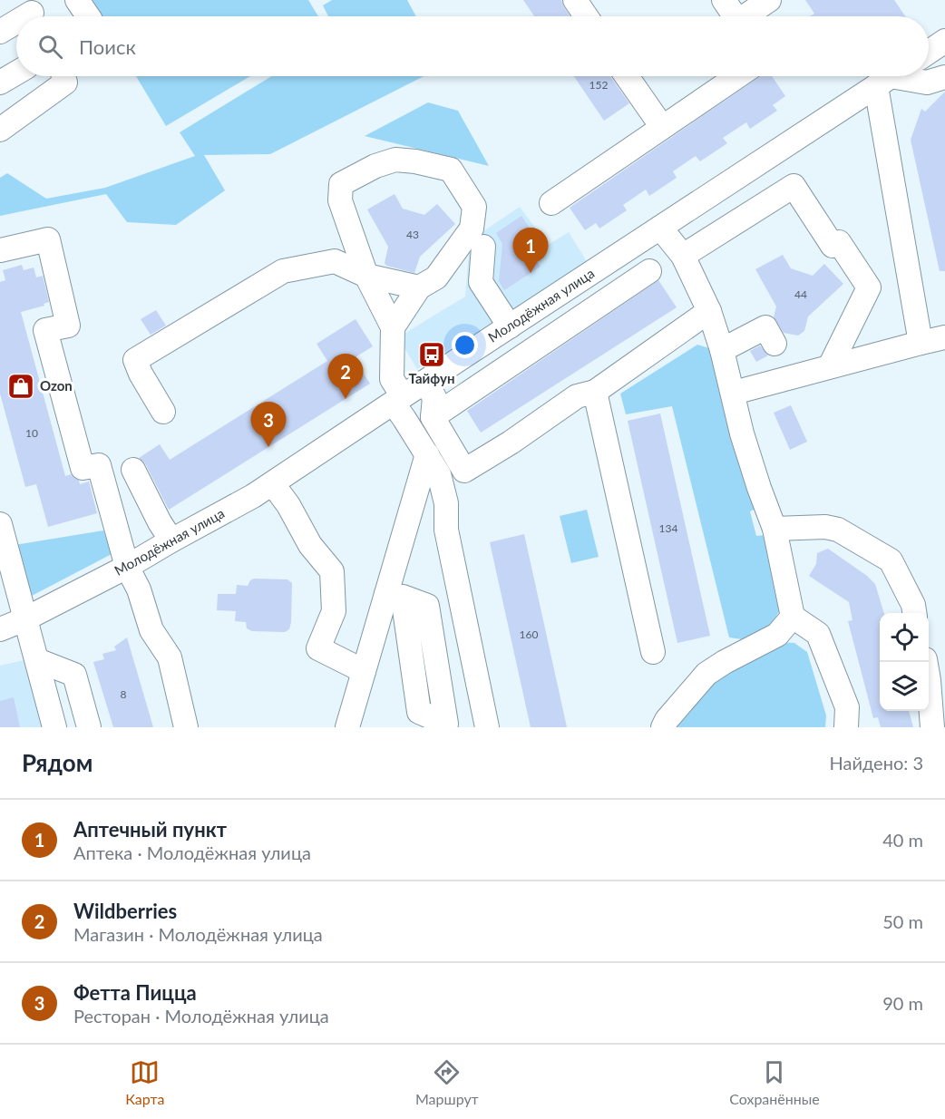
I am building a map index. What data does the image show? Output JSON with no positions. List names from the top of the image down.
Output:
{
  "streets": {
    "street": ["Молодёжная улица"]
  },
  "places": {
    "bus stop": ["Тайфун"],
    "shop": ["Ozon"]
  },
  "house_numbers": [
    "152",
    "43",
    "44",
    "10",
    "134",
    "160",
    "8"
  ],
  "page": {
    "search": "Поиск",
    "pins": ["1", "2", "3"],
    "heading": ["Рядом", "Найдено: 3"],
    "list": [
      {
        "mark": "1",
        "name": "Аптечный пункт",
        "note": "Аптека · Молодёжная улица",
        "value": "40 m"
      },
      {
        "mark": "2",
        "name": "Wildberries",
        "note": "Магазин · Молодёжная улица",
        "value": "50 m"
      },
      {
        "mark": "3",
        "name": "Фетта Пицца",
        "note": "Ресторан · Молодёжная улица",
        "value": "90 m"
      }
    ],
    "nav": ["Карта", "Маршрут", "Сохранённые"]
  }
}
